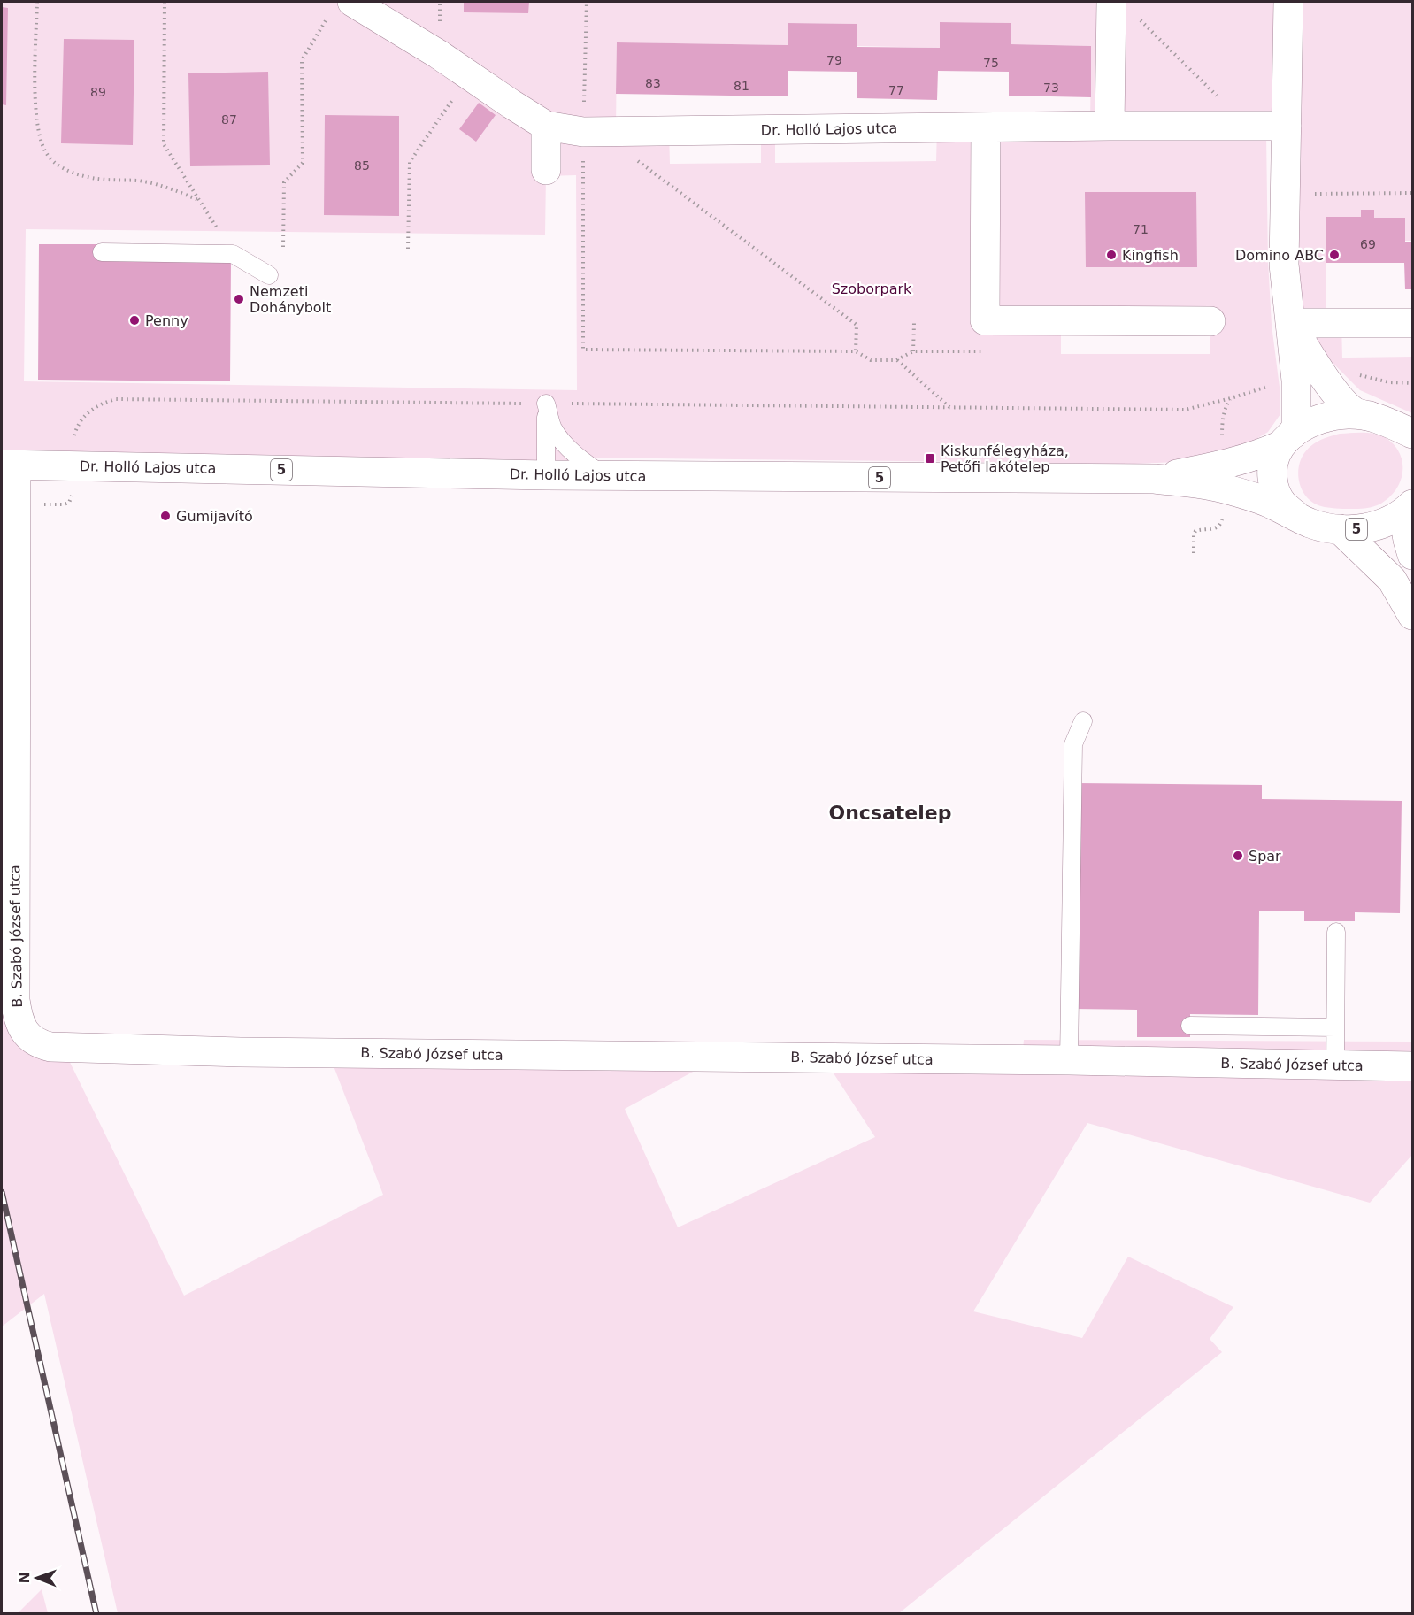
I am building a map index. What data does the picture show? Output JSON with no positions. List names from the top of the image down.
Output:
{
  "streets": {
    "street": ["Dr. Holló Lajos utca", "5", "B. Szabó József utca"]
  },
  "crossings": [
    ["Dr. Holló Lajos utca", "5"],
    ["Dr. Holló Lajos utca", "B. Szabó József utca"]
  ],
  "districts": ["Oncsatelep"],
  "parks": ["Szoborpark"],
  "places": {
    "other": [
      "Kingfish",
      "Domino ABC",
      "Nemzeti Dohánybolt",
      "Penny",
      "Gumijavító",
      "Spar"
    ],
    "transit": ["Kiskunfélegyháza, Petőfi lakótelep"]
  },
  "house_numbers": [
    "79",
    "75",
    "83",
    "81",
    "73",
    "77",
    "89",
    "87",
    "85",
    "71",
    "69"
  ],
  "north": "left"
}
